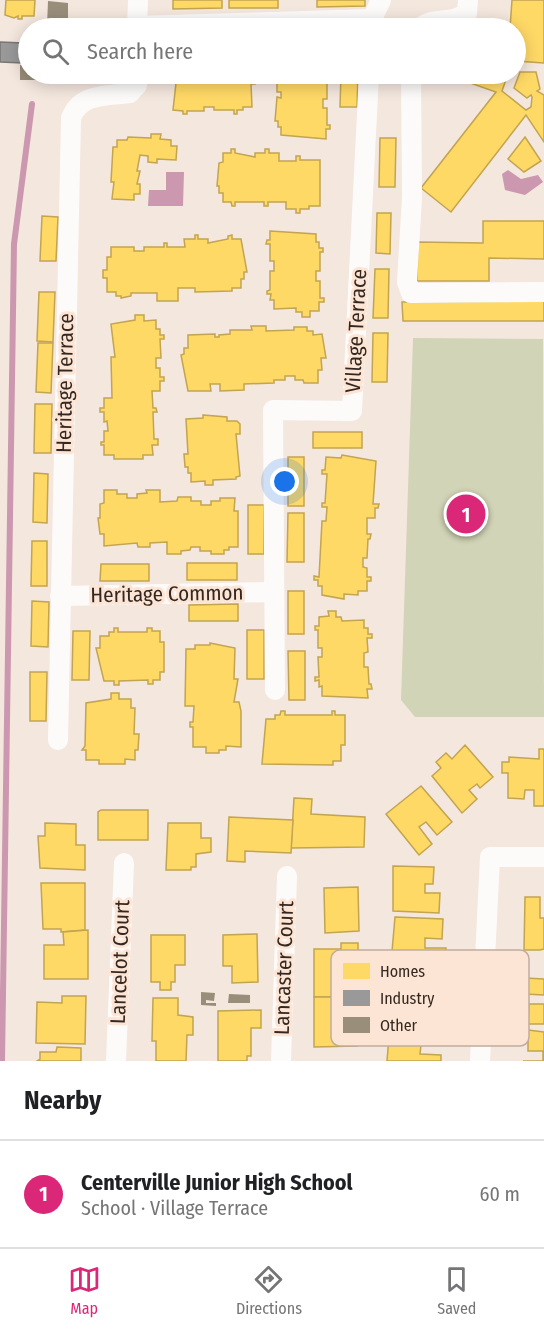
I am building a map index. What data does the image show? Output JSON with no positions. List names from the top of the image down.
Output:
{
  "streets": {
    "street": [
      "Village Terrace",
      "Heritage Terrace",
      "Heritage Common",
      "Lancelot Court",
      "Lancaster Court"
    ]
  },
  "crossings": [
    ["Village Terrace", "Heritage Common"],
    ["Heritage Terrace", "Heritage Common"]
  ],
  "legend": ["Homes", "Industry", "Other"],
  "page": {
    "search": "Search here",
    "pins": "1",
    "heading": "Nearby",
    "list": [
      {
        "mark": "1",
        "name": "Centerville Junior High School",
        "note": "School · Village Terrace",
        "value": "60 m"
      }
    ],
    "nav": ["Map", "Directions", "Saved"]
  }
}
